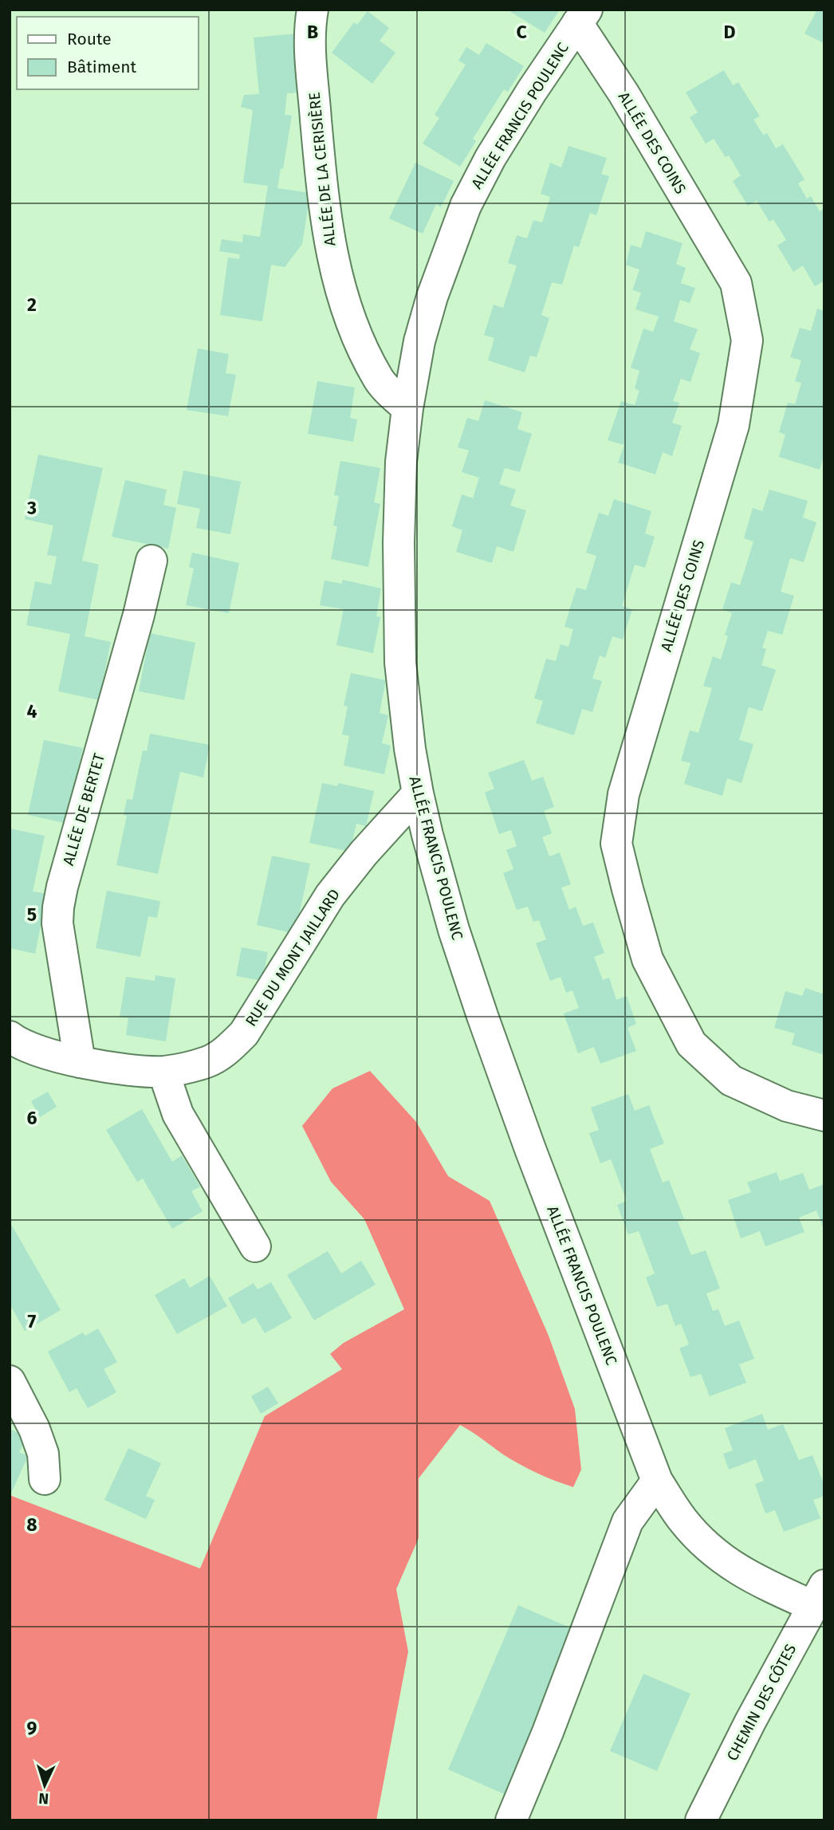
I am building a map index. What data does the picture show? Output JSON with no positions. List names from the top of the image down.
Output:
{
  "streets": {
    "street": [
      "ALLÉE FRANCIS POULENC",
      "ALLÉE DES COINS",
      "ALLÉE DE LA CERISIÈRE",
      "ALLÉE DE BERTET",
      "RUE DU MONT JAILLARD",
      "CHEMIN DES CÔTES"
    ]
  },
  "crossings": [
    ["ALLÉE FRANCIS POULENC", "ALLÉE DES COINS"],
    ["ALLÉE FRANCIS POULENC", "ALLÉE DE LA CERISIÈRE"],
    ["ALLÉE FRANCIS POULENC", "RUE DU MONT JAILLARD"],
    ["ALLÉE FRANCIS POULENC", "CHEMIN DES CÔTES"],
    ["ALLÉE DE BERTET", "RUE DU MONT JAILLARD"]
  ],
  "legend": ["Route", "Bâtiment"],
  "north": "bottom",
  "grid": {
    "columns": ["B", "C", "D"],
    "rows": [
      "2",
      "3",
      "4",
      "5",
      "6",
      "7",
      "8",
      "9"
    ]
  }
}
